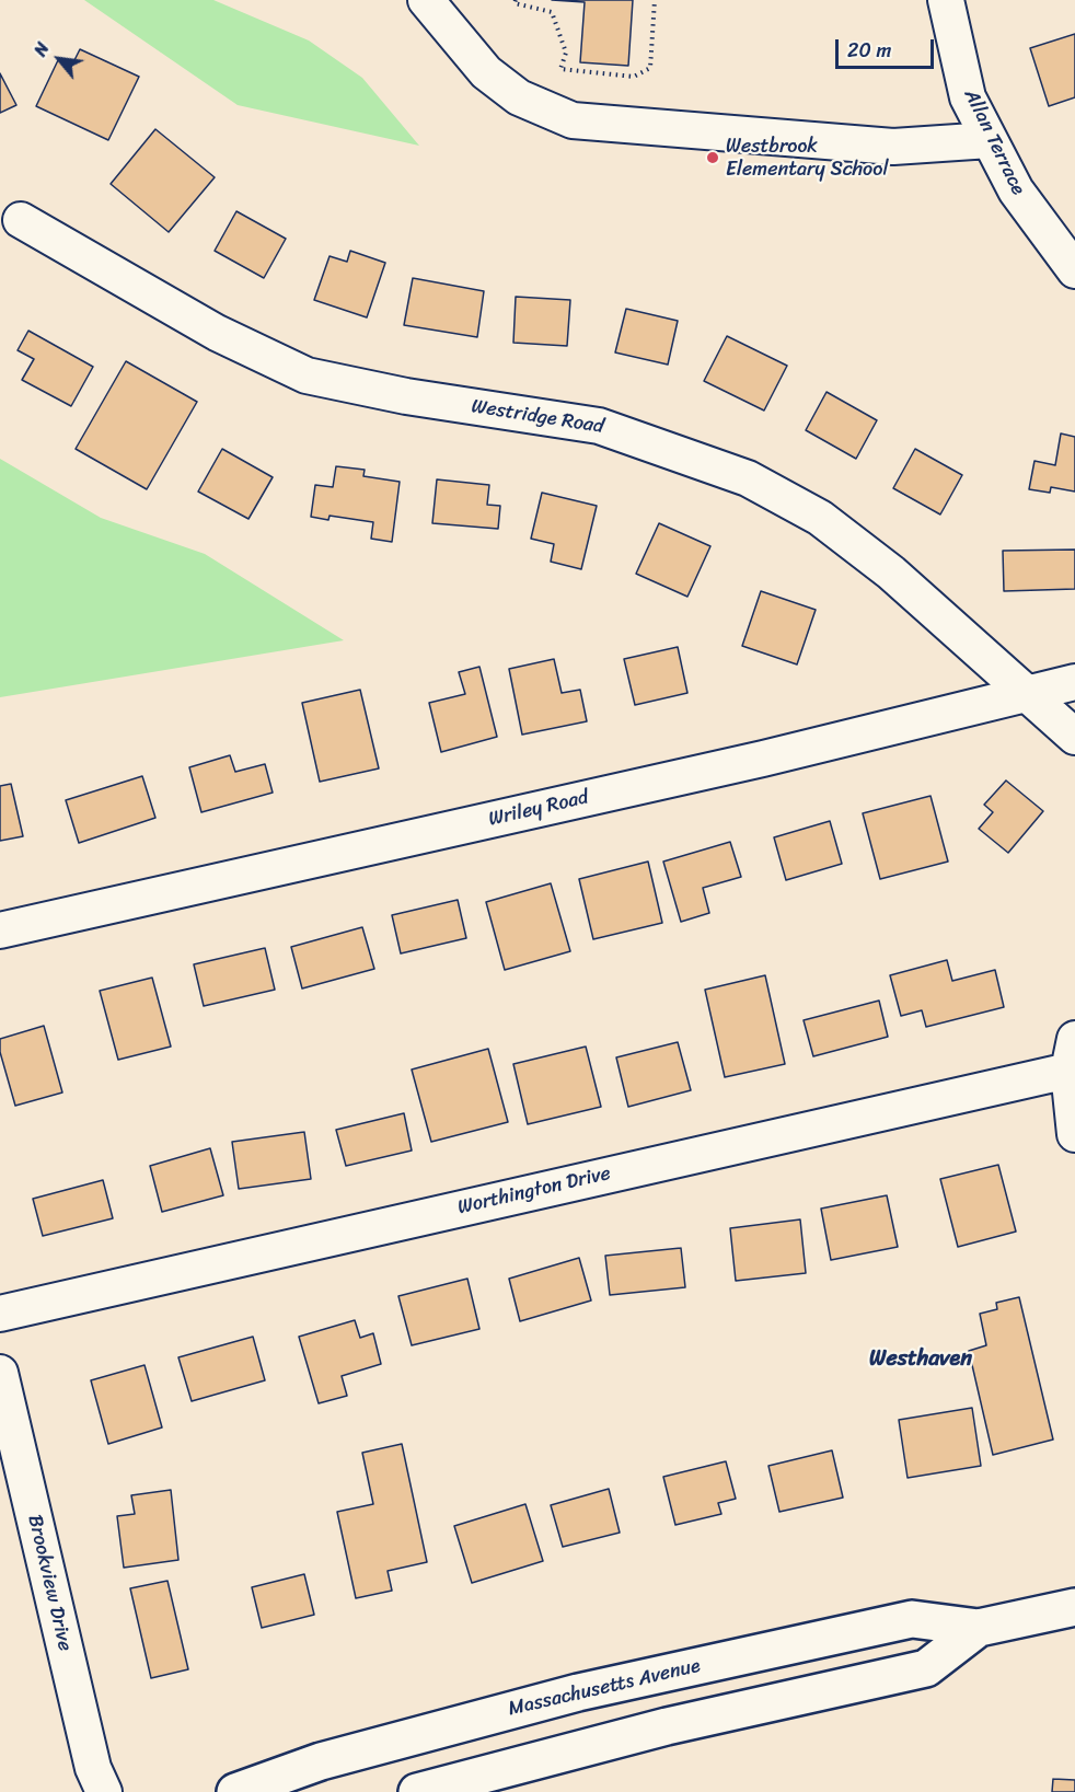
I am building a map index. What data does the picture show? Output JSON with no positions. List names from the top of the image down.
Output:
{
  "streets": {
    "main road": ["Massachusetts Avenue"],
    "street": [
      "Allan Terrace",
      "Westridge Road",
      "Wriley Road",
      "Worthington Drive",
      "Brookview Drive"
    ]
  },
  "crossings": [
    ["Westridge Road", "Wriley Road"]
  ],
  "districts": ["Westhaven"],
  "places": ["Westbrook Elementary School"],
  "scale_bar": "20 m",
  "north": "top left"
}
